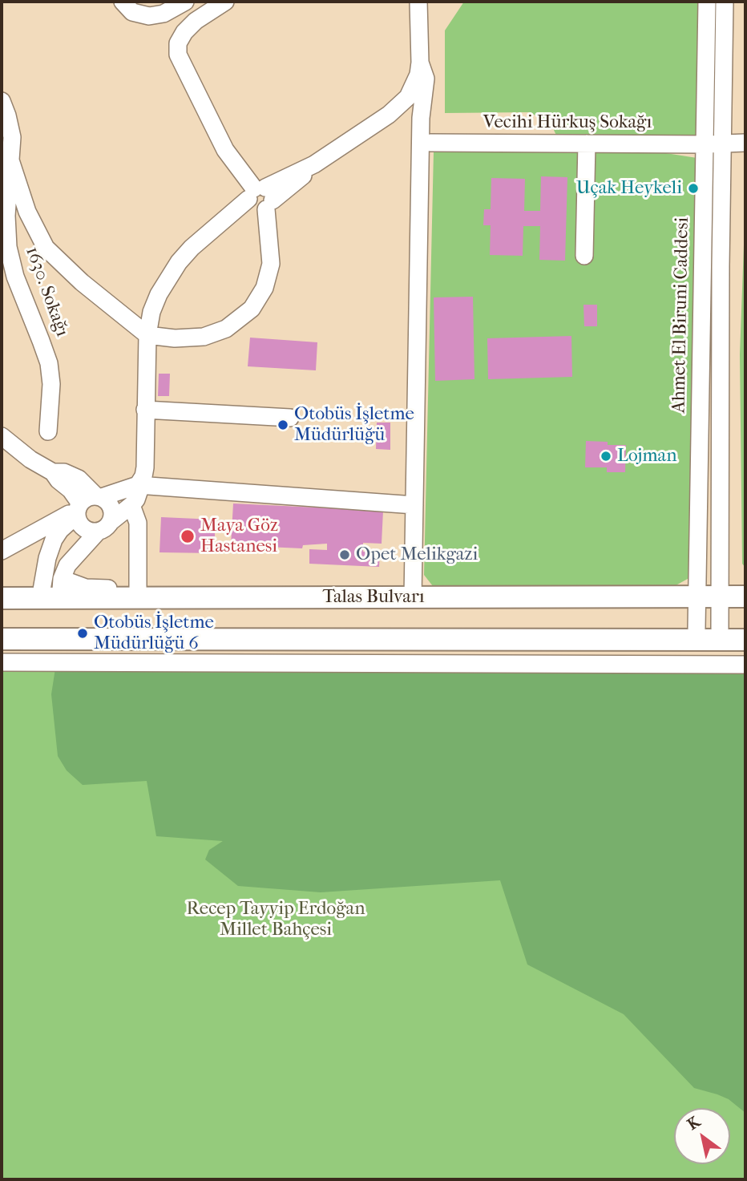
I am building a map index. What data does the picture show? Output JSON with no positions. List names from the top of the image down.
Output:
{
  "streets": {
    "main road": ["Talas Bulvarı"],
    "street": ["Vecihi Hürkuş Sokağı", "1630. Sokağı", "Ahmet El Biruni Caddesi"]
  },
  "crossings": [
    ["Vecihi Hürkuş Sokağı", "Ahmet El Biruni Caddesi"],
    ["Ahmet El Biruni Caddesi", "Talas Bulvarı"]
  ],
  "parks": ["Recep Tayyip Erdoğan Millet Bahçesi"],
  "places": [
    "Uçak Heykeli",
    "Otobüs İşletme Müdürlüğü",
    "Lojman",
    "Maya Göz Hastanesi",
    "Opet Melikgazi",
    "Otobüs İşletme Müdürlüğü 6"
  ],
  "north": "top left"
}
